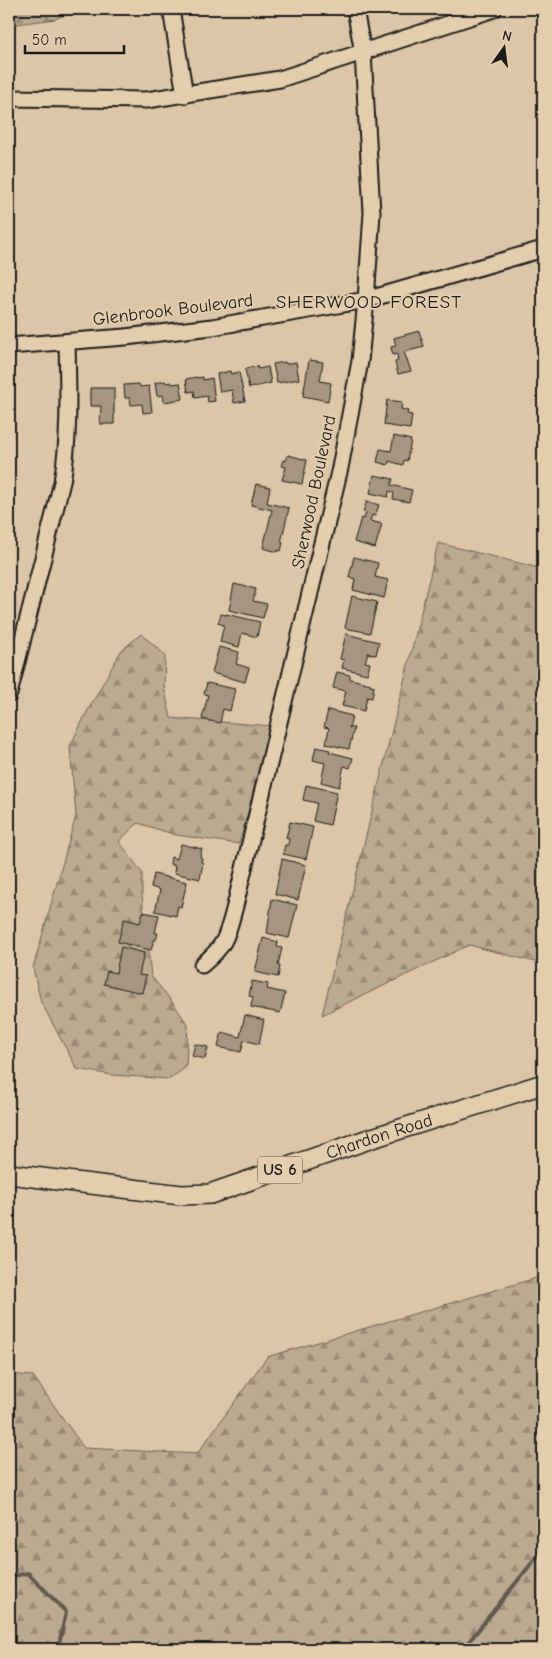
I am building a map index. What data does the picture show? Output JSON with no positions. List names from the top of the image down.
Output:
{
  "streets": {
    "main road": ["Chardon Road", "US 6"],
    "street": ["Glenbrook Boulevard", "Sherwood Boulevard"]
  },
  "crossings": [
    ["Glenbrook Boulevard", "Sherwood Boulevard"]
  ],
  "districts": ["SHERWOOD FOREST"],
  "scale_bar": "50 m",
  "north": "top"
}
